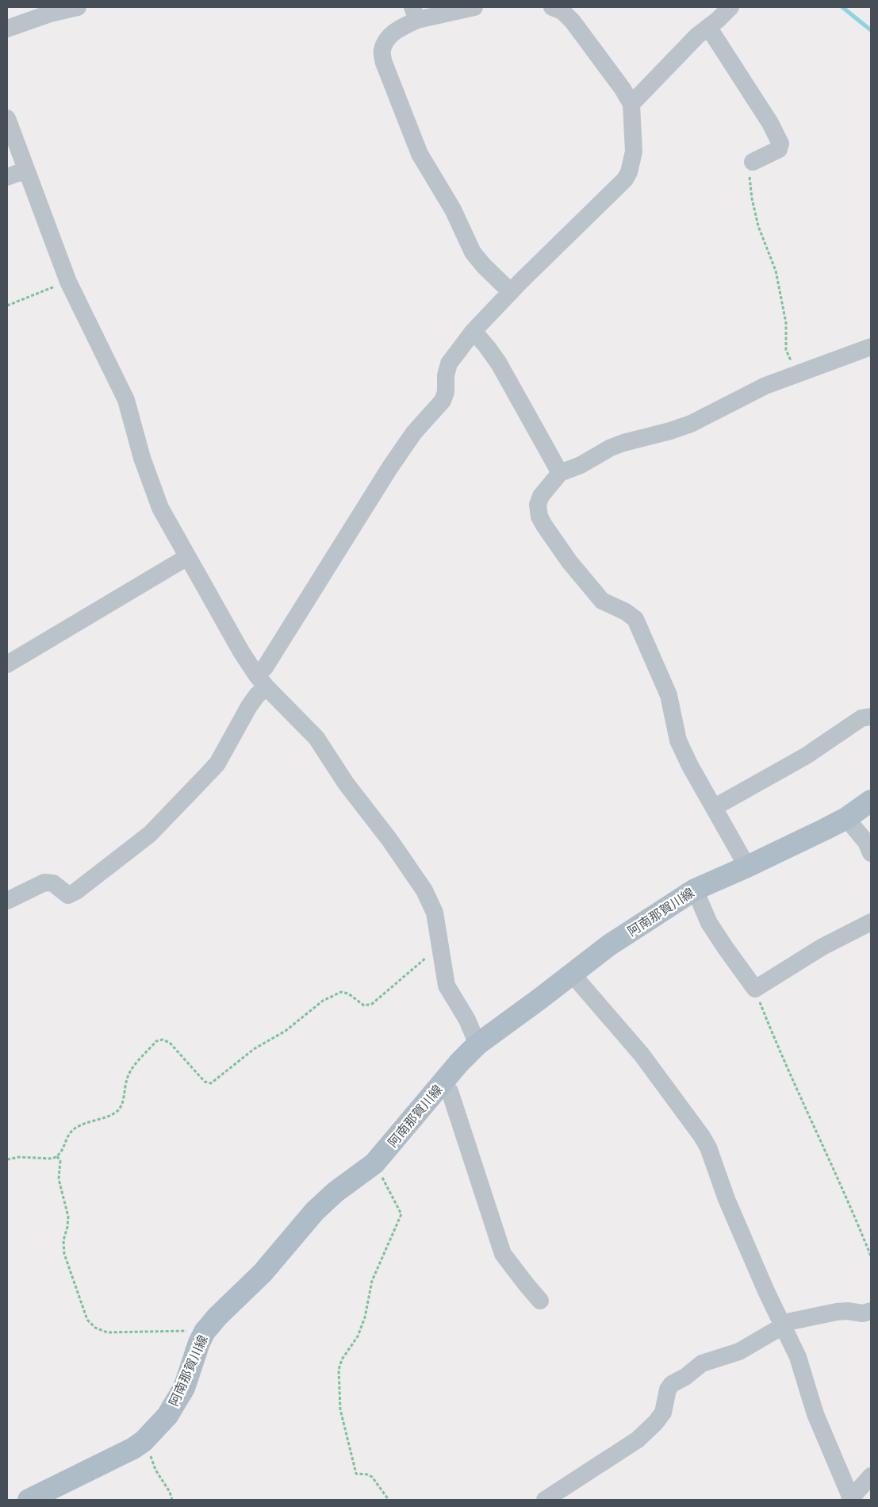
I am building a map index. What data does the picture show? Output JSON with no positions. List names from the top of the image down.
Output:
{
  "streets": {
    "main road": ["阿南那賀川線"]
  }
}
